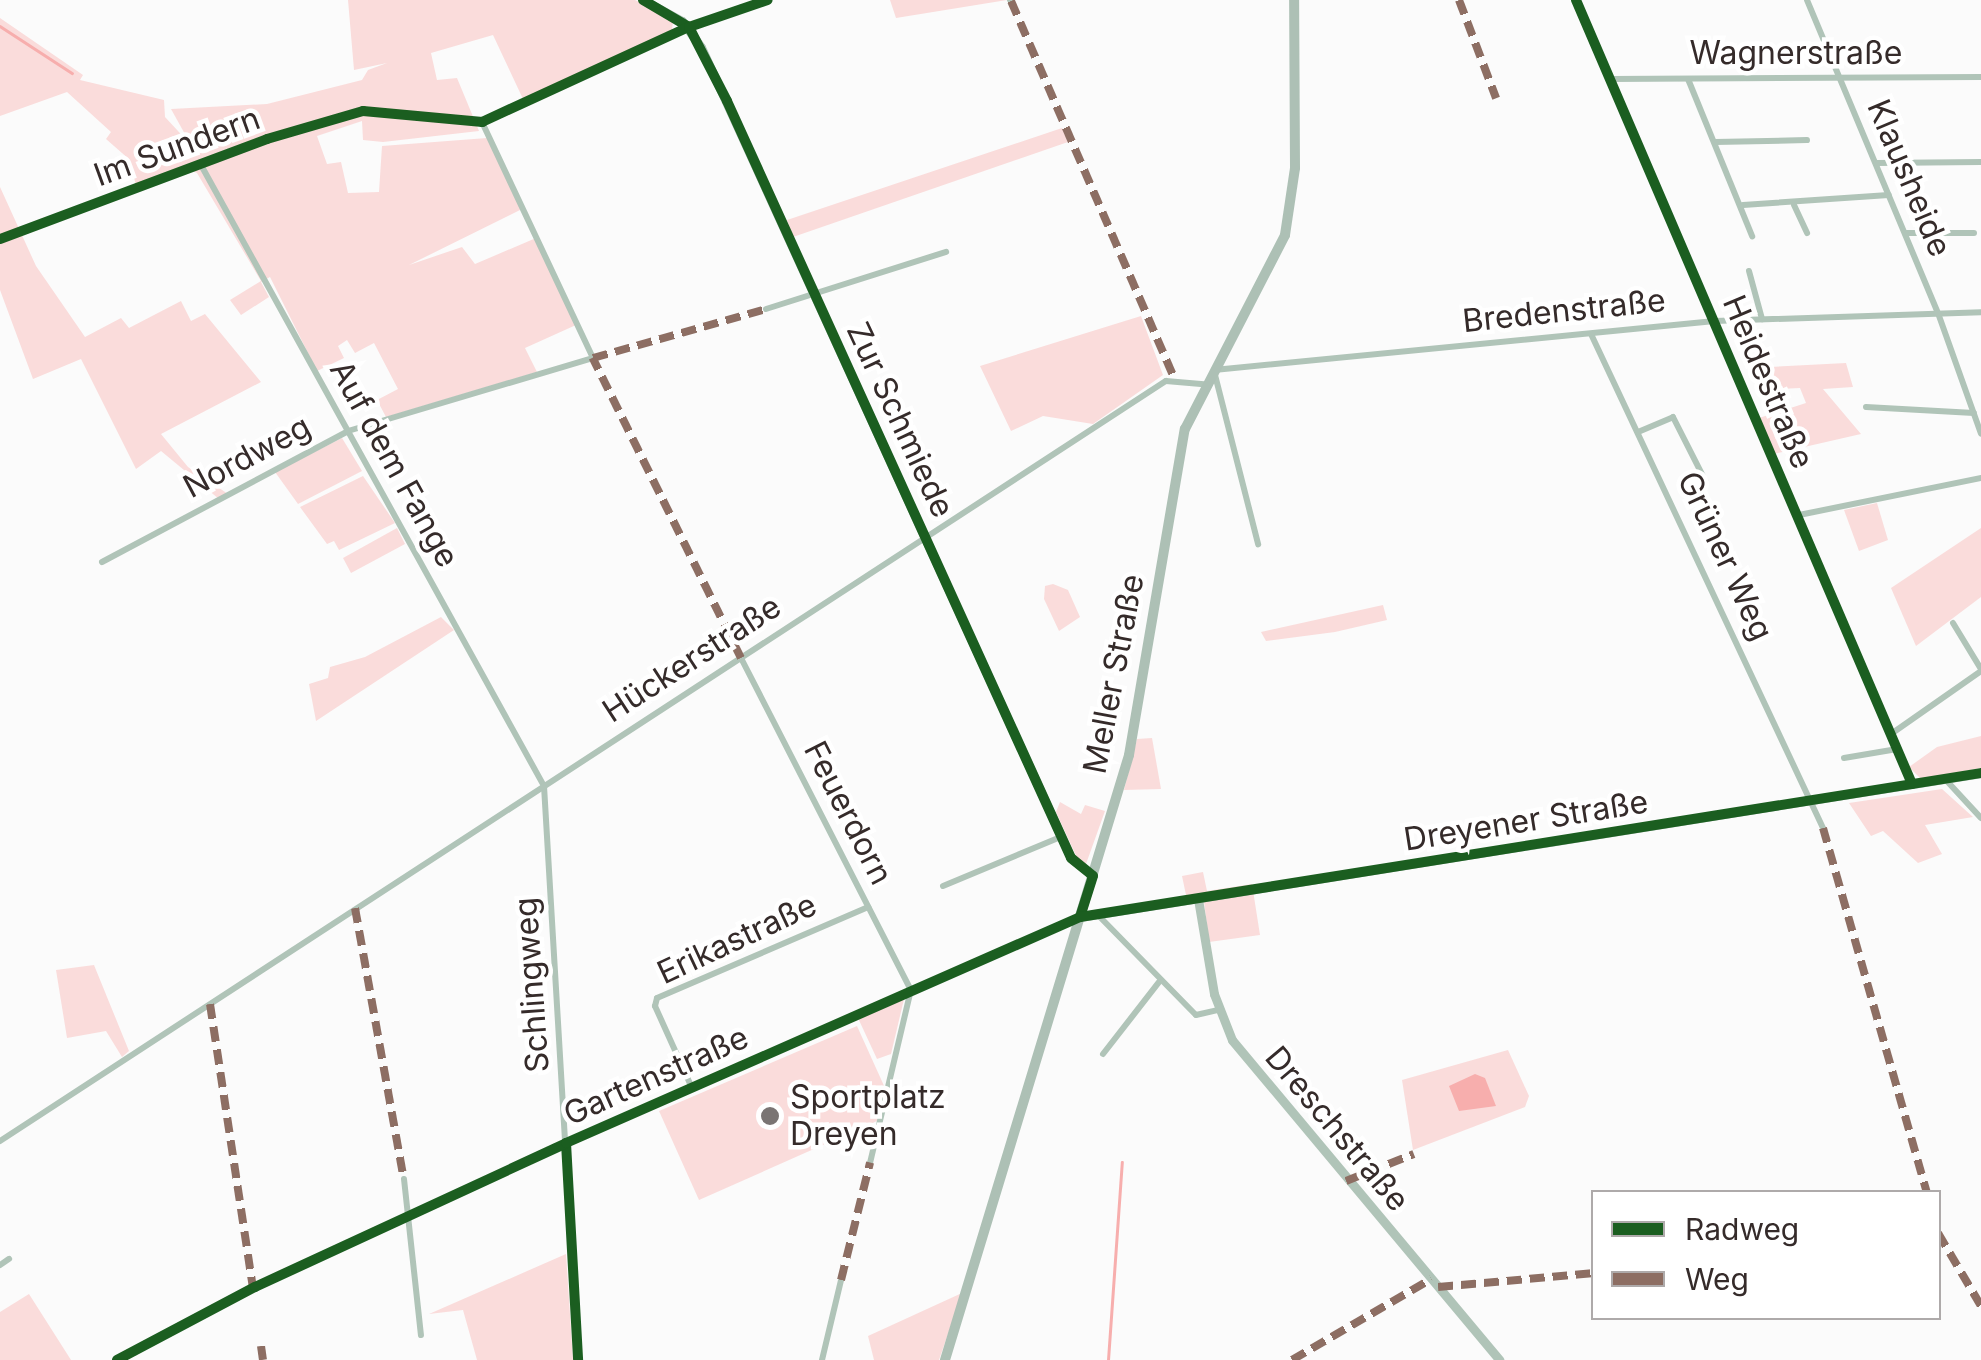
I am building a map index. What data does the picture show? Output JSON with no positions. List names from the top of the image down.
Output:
{
  "streets": {
    "main road": ["Meller Straße"],
    "street": [
      "Wagnerstraße",
      "Im Sundern",
      "Klausheide",
      "Bredenstraße",
      "Heidestraße",
      "Zur Schmiede",
      "Nordweg",
      "Auf dem Fange",
      "Grüner Weg",
      "Hückerstraße",
      "Feuerdorn",
      "Dreyener Straße",
      "Erikastraße",
      "Schlingweg",
      "Gartenstraße",
      "Dreschstraße"
    ]
  },
  "crossings": [
    ["Wagnerstraße", "Klausheide"],
    ["Wagnerstraße", "Heidestraße"],
    ["Im Sundern", "Zur Schmiede"],
    ["Im Sundern", "Nordweg"],
    ["Im Sundern", "Auf dem Fange"],
    ["Klausheide", "Bredenstraße"],
    ["Bredenstraße", "Heidestraße"],
    ["Bredenstraße", "Grüner Weg"],
    ["Bredenstraße", "Meller Straße"],
    ["Heidestraße", "Dreyener Straße"],
    ["Zur Schmiede", "Hückerstraße"],
    ["Zur Schmiede", "Meller Straße"],
    ["Nordweg", "Auf dem Fange"],
    ["Auf dem Fange", "Hückerstraße"],
    ["Auf dem Fange", "Schlingweg"],
    ["Grüner Weg", "Dreyener Straße"],
    ["Hückerstraße", "Meller Straße"],
    ["Hückerstraße", "Feuerdorn"],
    ["Hückerstraße", "Schlingweg"],
    ["Meller Straße", "Dreyener Straße"],
    ["Meller Straße", "Gartenstraße"],
    ["Feuerdorn", "Erikastraße"],
    ["Feuerdorn", "Gartenstraße"],
    ["Dreyener Straße", "Gartenstraße"],
    ["Dreyener Straße", "Dreschstraße"],
    ["Erikastraße", "Gartenstraße"],
    ["Schlingweg", "Gartenstraße"]
  ],
  "places": ["Sportplatz Dreyen"],
  "legend": ["Radweg", "Weg"]
}
